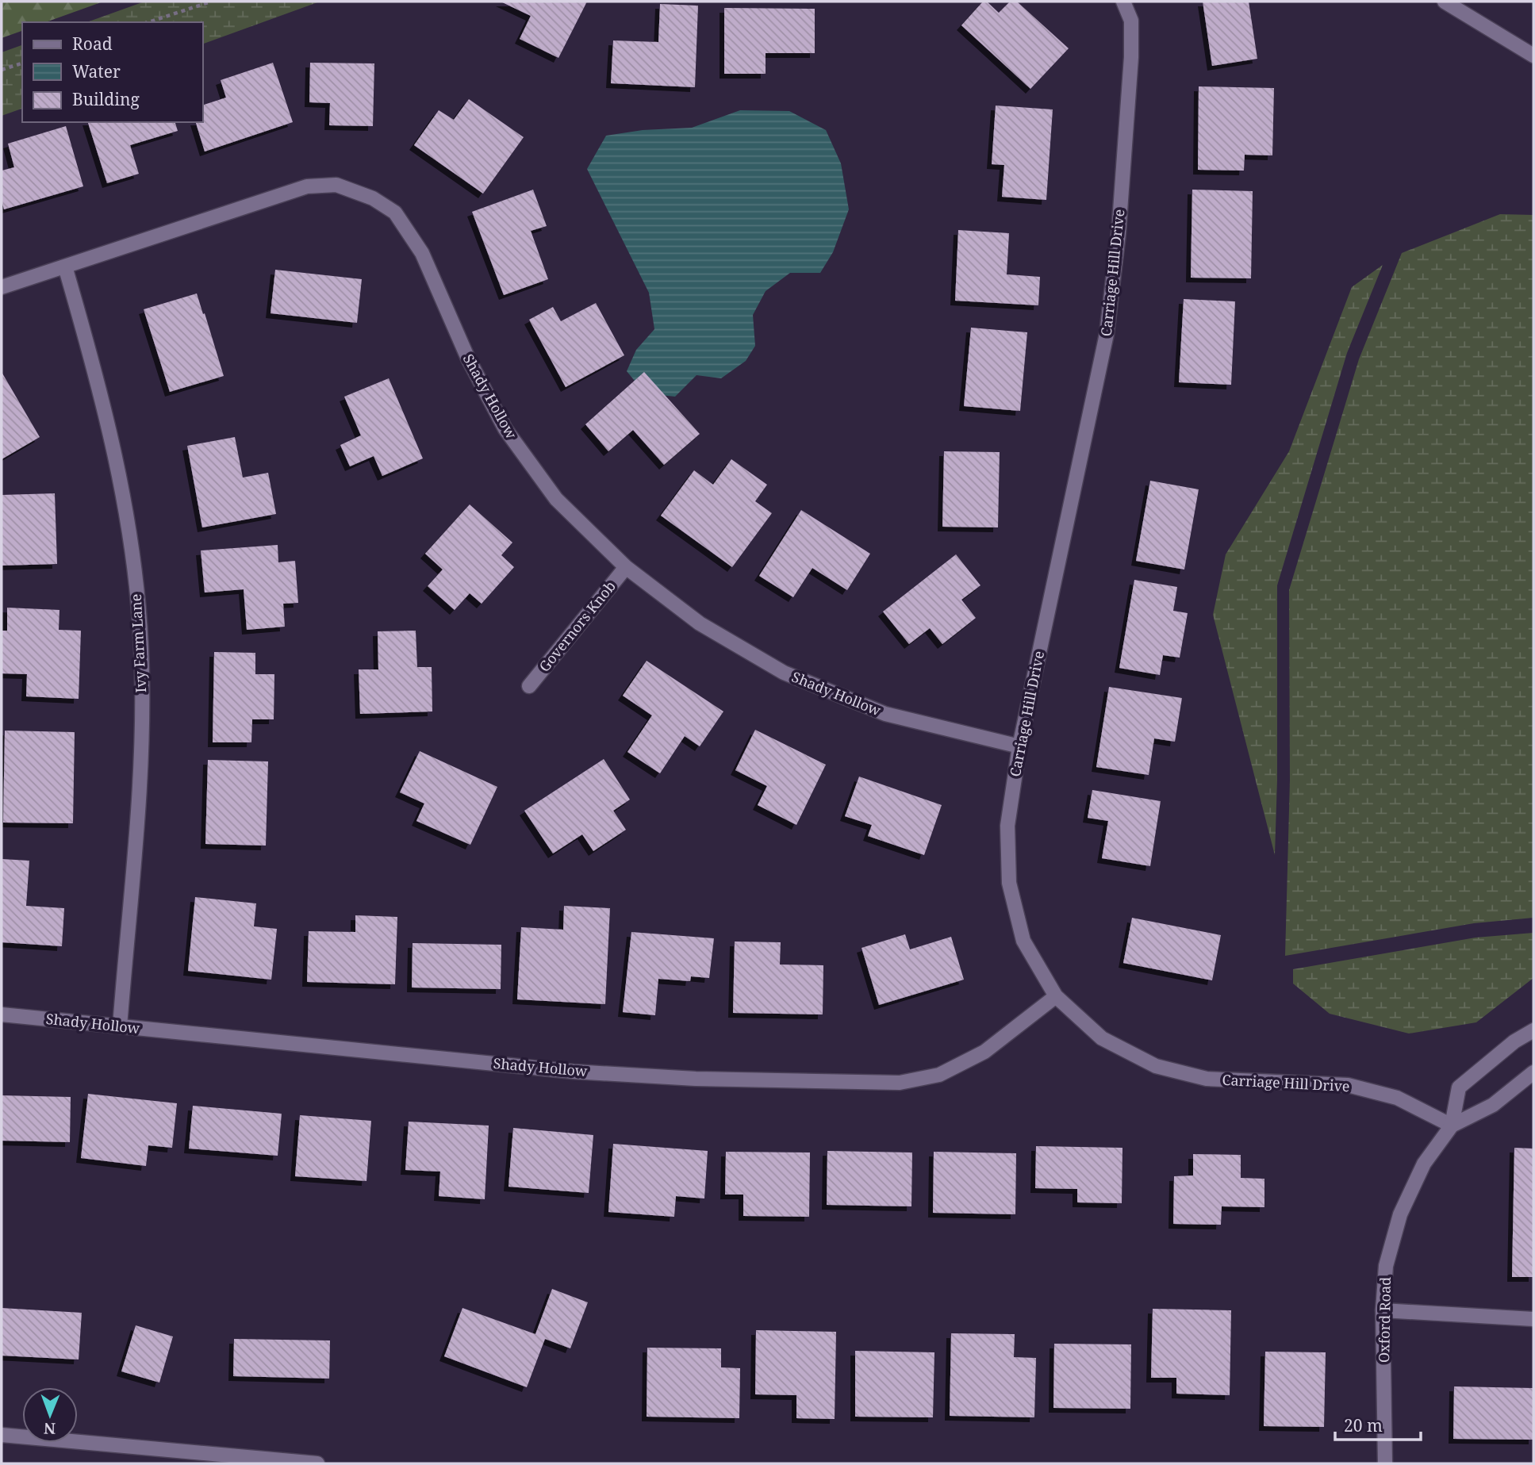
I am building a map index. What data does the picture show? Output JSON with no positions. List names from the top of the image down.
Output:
{
  "streets": {
    "street": [
      "Carriage Hill Drive",
      "Shady Hollow",
      "Governors Knob",
      "Ivy Farm Lane",
      "Oxford Road"
    ]
  },
  "crossings": [
    ["Carriage Hill Drive", "Shady Hollow"],
    ["Carriage Hill Drive", "Oxford Road"],
    ["Shady Hollow", "Governors Knob"],
    ["Shady Hollow", "Ivy Farm Lane"]
  ],
  "legend": ["Road", "Water", "Building"],
  "scale_bar": "20 m",
  "north": "bottom"
}
